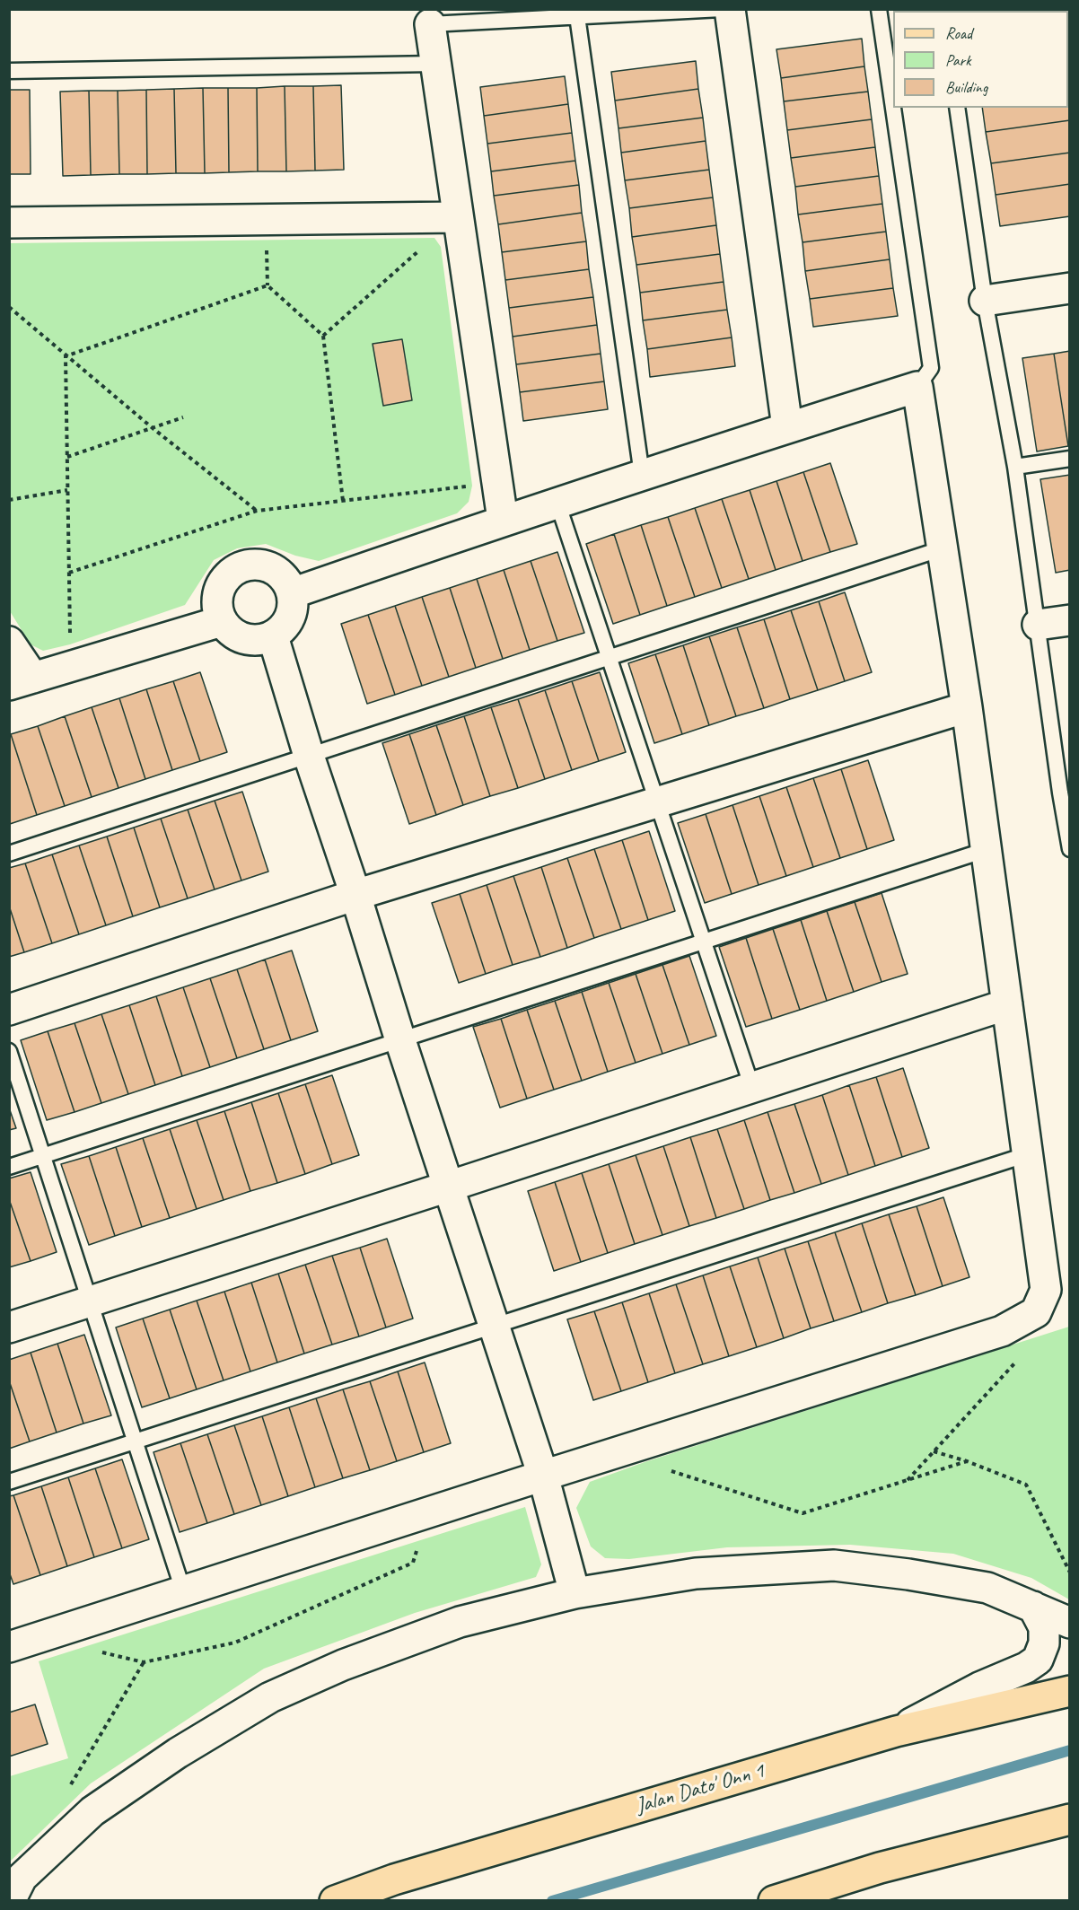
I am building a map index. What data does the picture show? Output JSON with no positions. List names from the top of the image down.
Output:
{
  "streets": {
    "main road": ["Jalan Dato' Onn 1"]
  },
  "legend": ["Road", "Park", "Building"]
}
